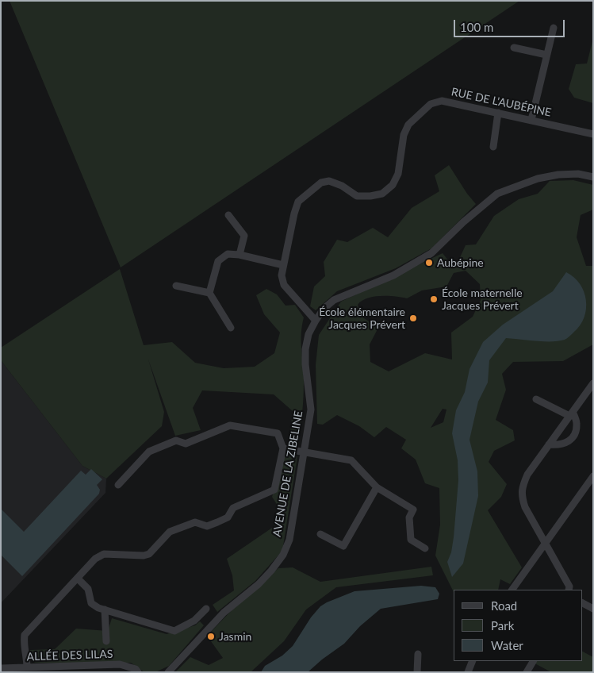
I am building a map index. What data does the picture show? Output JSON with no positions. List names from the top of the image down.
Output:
{
  "streets": {
    "street": ["RUE DE L'AUBÉPINE", "AVENUE DE LA ZIBELINE", "ALLÉE DES LILAS"]
  },
  "crossings": [
    ["RUE DE L'AUBÉPINE", "AVENUE DE LA ZIBELINE"]
  ],
  "places": [
    "Aubépine",
    "École maternelle Jacques Prévert",
    "École élémentaire Jacques Prévert",
    "Jasmin"
  ],
  "legend": ["Road", "Park", "Water"],
  "scale_bar": "100 m"
}
